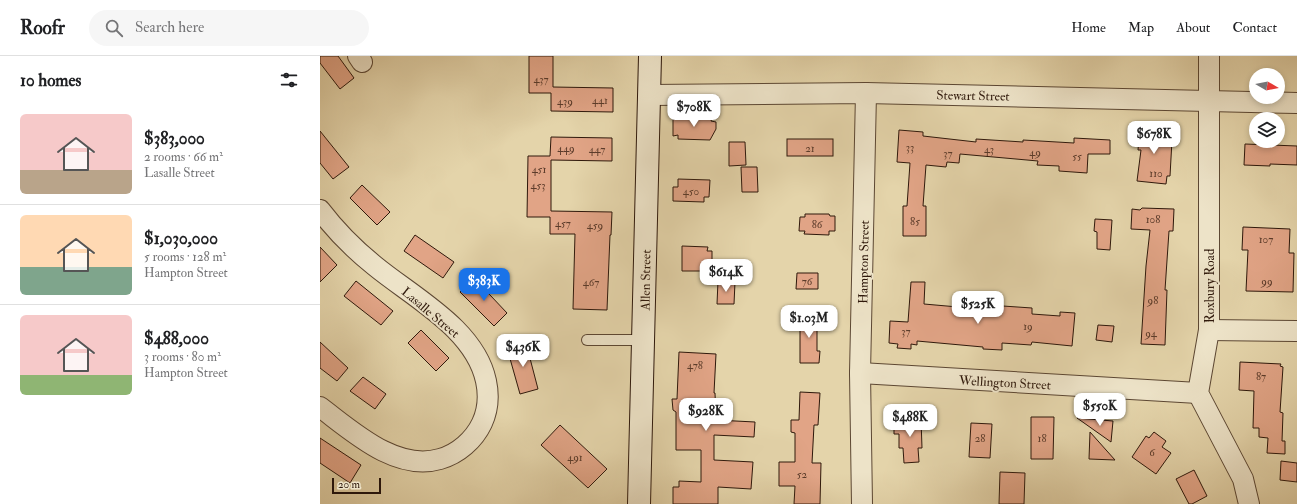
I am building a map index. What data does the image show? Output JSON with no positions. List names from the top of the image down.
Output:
{
  "streets": {
    "street": [
      "Stewart Street",
      "Hampton Street",
      "Allen Street",
      "Roxbury Road",
      "Lasalle Street",
      "Wellington Street"
    ]
  },
  "crossings": [
    ["Stewart Street", "Hampton Street"],
    ["Stewart Street", "Allen Street"],
    ["Stewart Street", "Roxbury Road"],
    ["Hampton Street", "Wellington Street"],
    ["Roxbury Road", "Wellington Street"]
  ],
  "house_numbers": [
    "437",
    "441",
    "439",
    "33",
    "449",
    "21",
    "447",
    "43",
    "49",
    "37",
    "55",
    "451",
    "110",
    "453",
    "450",
    "108",
    "85",
    "457",
    "86",
    "459",
    "107",
    "76",
    "99",
    "467",
    "98",
    "19",
    "37",
    "94",
    "478",
    "87",
    "28",
    "18",
    "6",
    "491",
    "52"
  ],
  "scale_bar": "20 m",
  "north": "right",
  "page": {
    "header": "Roofr",
    "search": "Search here",
    "nav": [
      "Home",
      "Map",
      "About",
      "Contact"
    ],
    "heading": "10 homes",
    "price": [
      "$708K",
      "$678K",
      "$614K",
      "$383K",
      "$525K",
      "$1.03M",
      "$436K",
      "$550K",
      "$928K",
      "$488K"
    ],
    "list": [
      {
        "name": "$383,000",
        "note": "2 rooms · 66 m² · Lasalle Street"
      },
      {
        "name": "$1,030,000",
        "note": "5 rooms · 128 m² · Hampton Street"
      },
      {
        "name": "$488,000",
        "note": "3 rooms · 80 m² · Hampton Street"
      }
    ],
    "scale": "20 m"
  }
}
